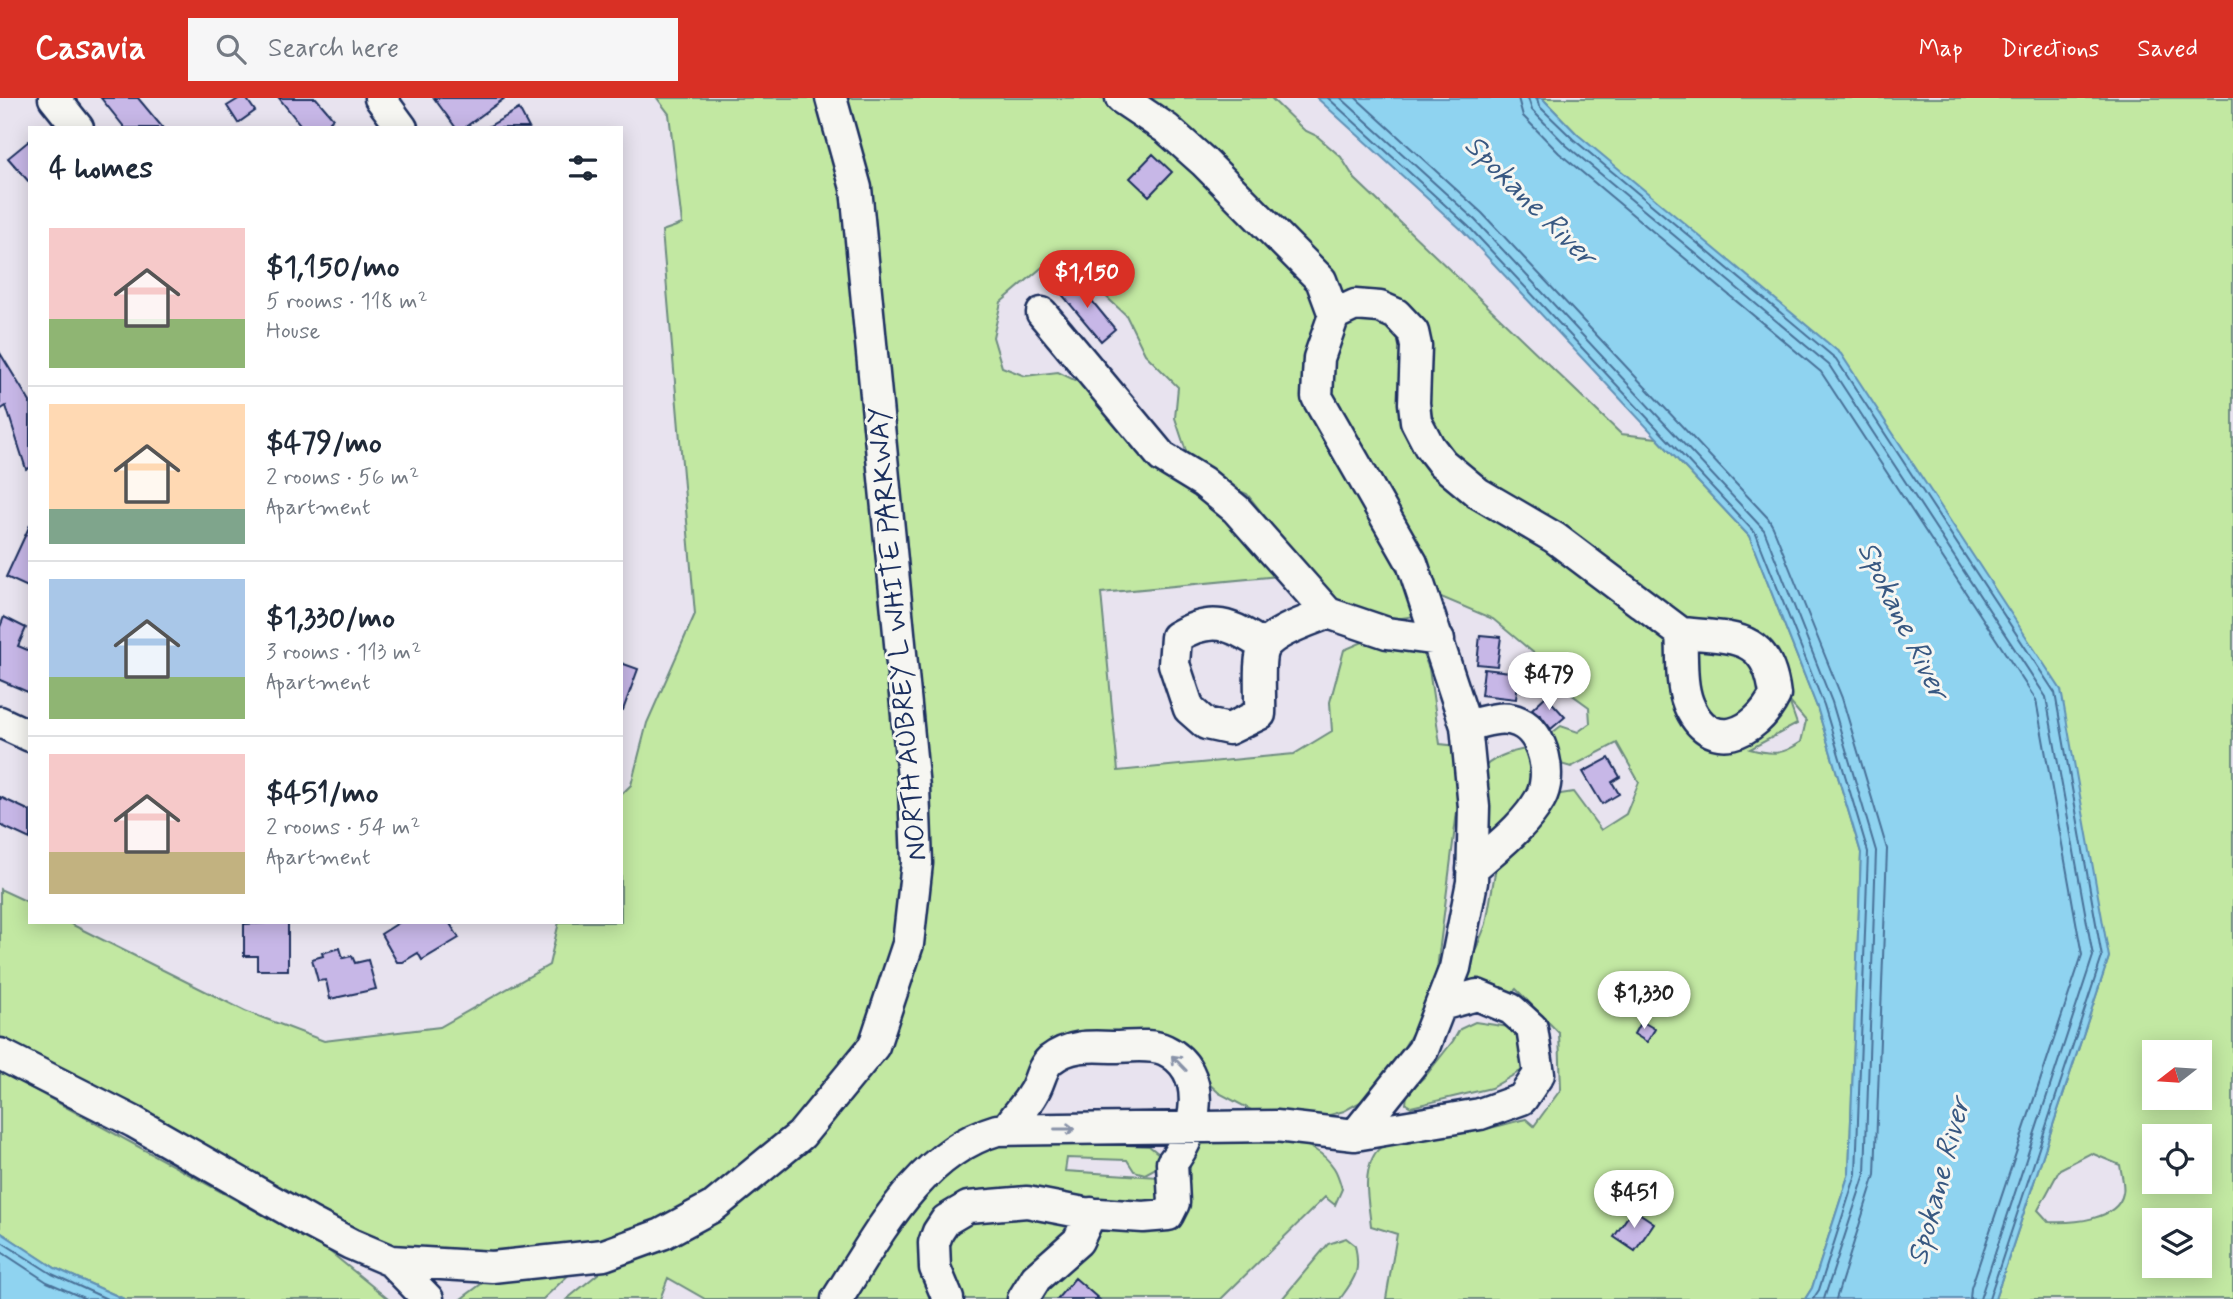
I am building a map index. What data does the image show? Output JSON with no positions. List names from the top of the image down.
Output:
{
  "streets": {
    "street": ["NORTH AUBREY L WHITE PARKWAY"]
  },
  "water": ["Spokane River"],
  "north": "left",
  "page": {
    "header": "Casavia",
    "search": "Search here",
    "nav": ["Map", "Directions", "Saved"],
    "heading": "4 homes",
    "list": [
      {
        "name": "$1,150/mo",
        "note": "5 rooms · 118 m² · House"
      },
      {
        "name": "$479/mo",
        "note": "2 rooms · 56 m² · Apartment"
      },
      {
        "name": "$1,330/mo",
        "note": "3 rooms · 113 m² · Apartment"
      },
      {
        "name": "$451/mo",
        "note": "2 rooms · 54 m² · Apartment"
      }
    ],
    "price": [
      "$1,150",
      "$479",
      "$1,330",
      "$451"
    ]
  }
}
